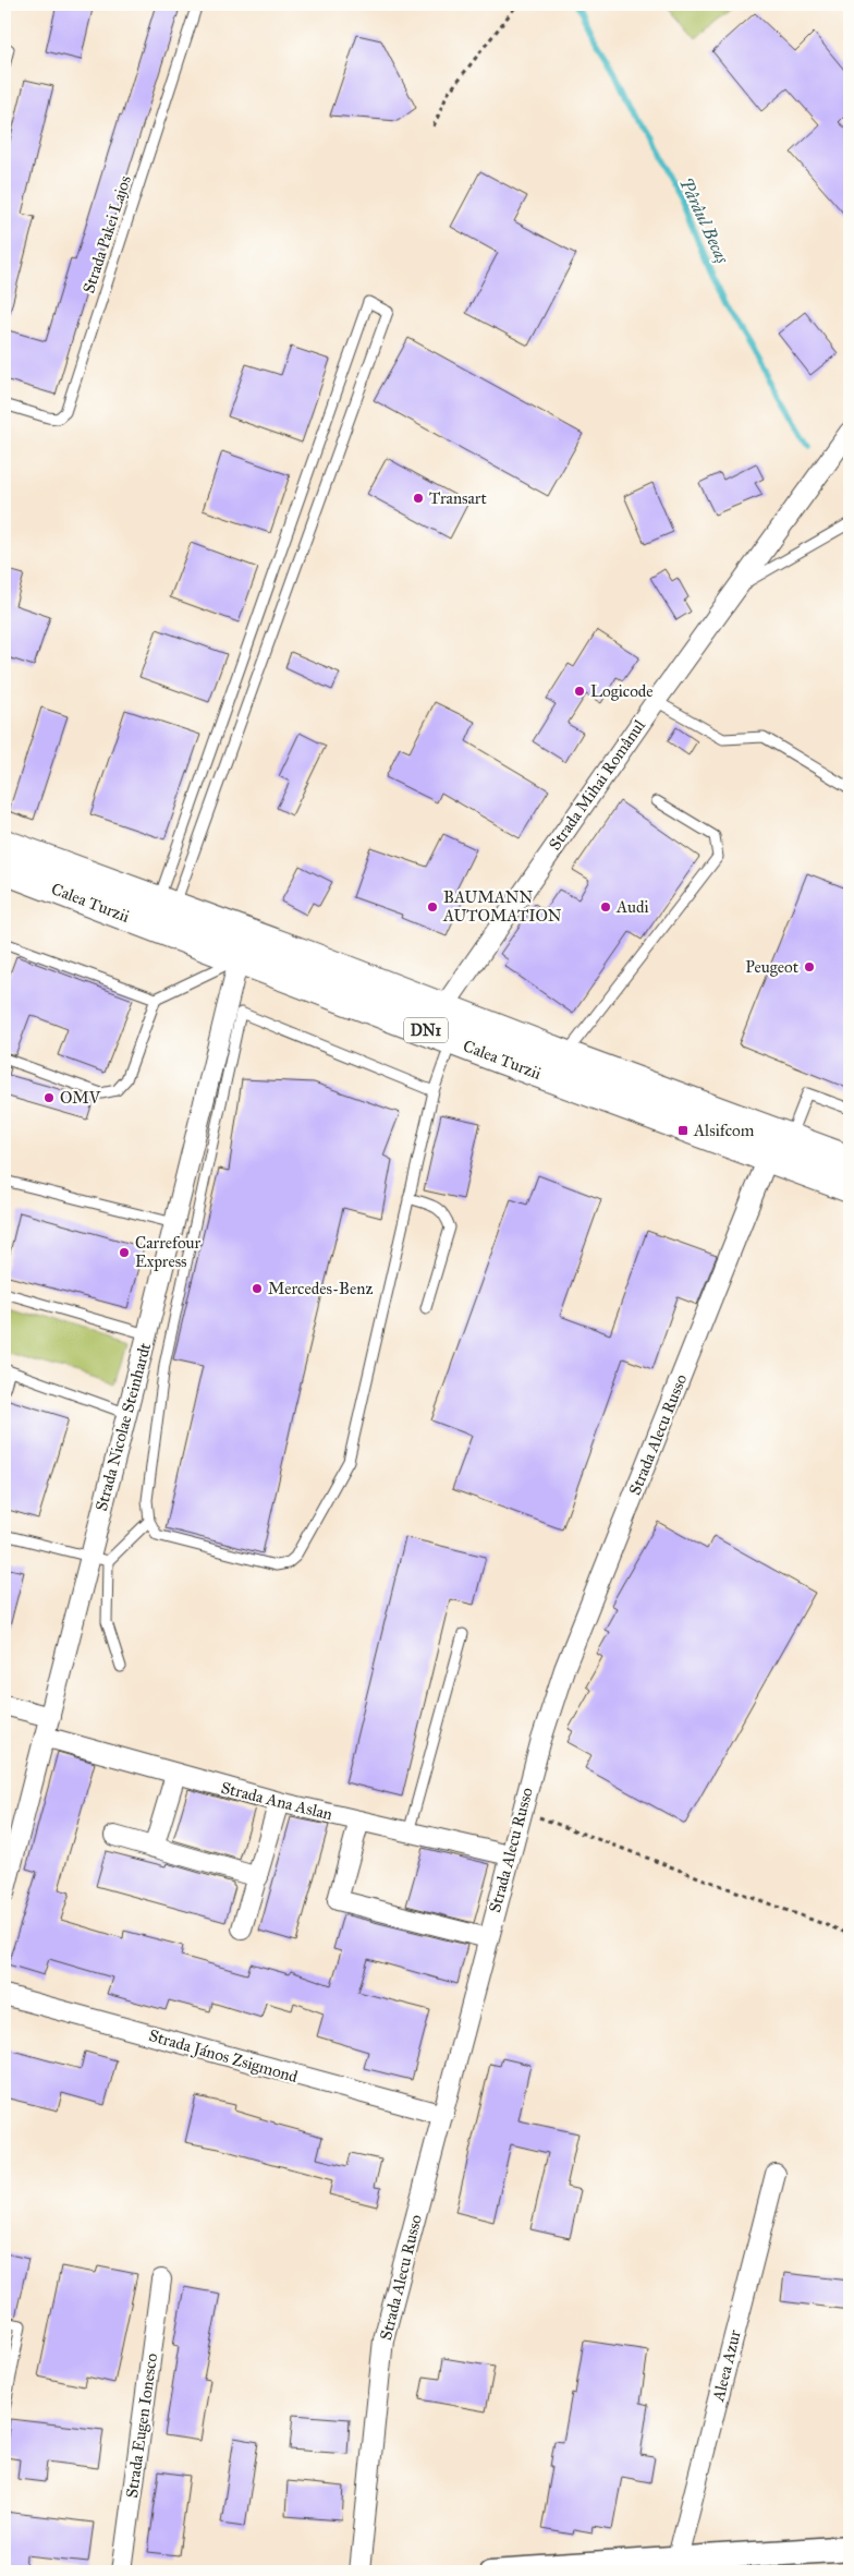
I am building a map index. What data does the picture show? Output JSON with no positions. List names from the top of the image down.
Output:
{
  "streets": {
    "main road": ["Calea Turzii", "DN1"],
    "street": [
      "Strada Mihai Românul",
      "Strada Nicolae Steinhardt",
      "Strada Alecu Russo",
      "Strada Ana Aslan",
      "Strada János Zsigmond",
      "Aleea Azur",
      "Strada Eugen Ionesco"
    ],
    "lane": ["Strada Pakei Lajos"]
  },
  "crossings": [
    ["Strada Mihai Românul", "Calea Turzii"],
    ["Calea Turzii", "Strada Nicolae Steinhardt"],
    ["Calea Turzii", "Strada Alecu Russo"],
    ["Strada Nicolae Steinhardt", "Strada Ana Aslan"],
    ["Strada Alecu Russo", "Strada Ana Aslan"],
    ["Strada Alecu Russo", "Strada János Zsigmond"]
  ],
  "water": ["Pârâul Becaș"],
  "places": {
    "other": [
      "Transart",
      "Logicode",
      "BAUMANN AUTOMATION",
      "Audi",
      "Peugeot",
      "OMV",
      "Carrefour Express",
      "Mercedes-Benz"
    ],
    "transit": ["Alsifcom"]
  }
}
